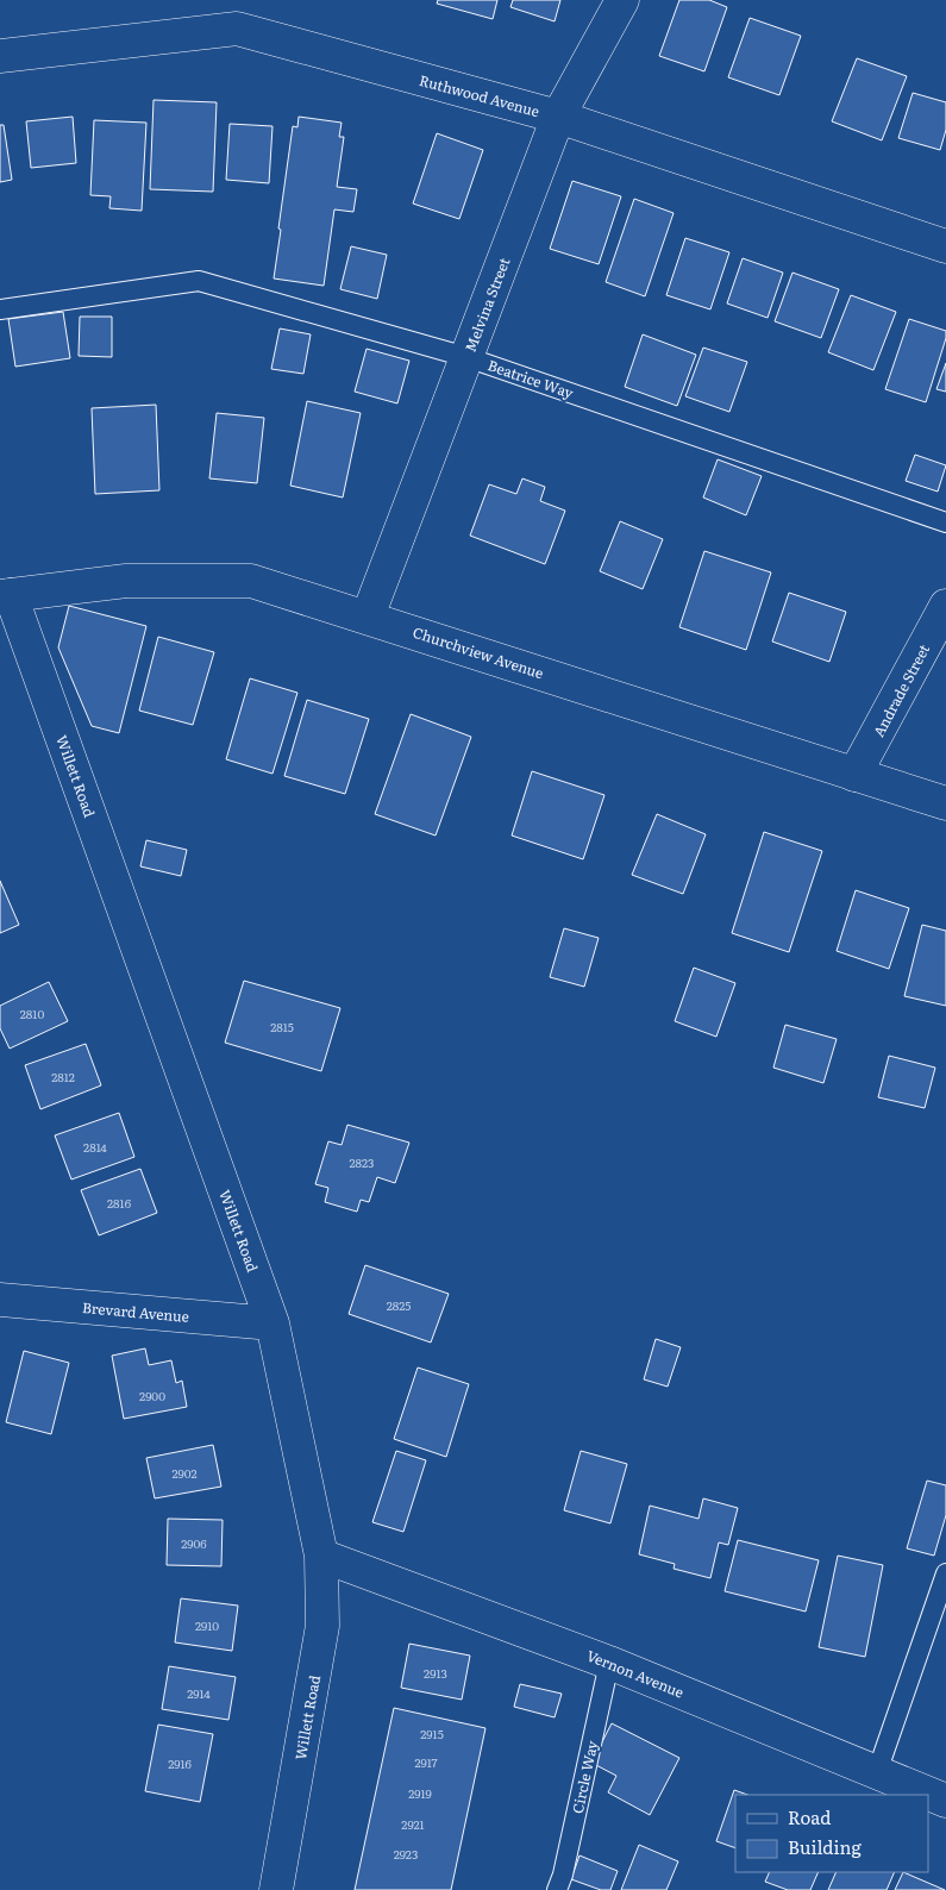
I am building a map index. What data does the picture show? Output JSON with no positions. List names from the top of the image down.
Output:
{
  "streets": {
    "street": [
      "Ruthwood Avenue",
      "Melvina Street",
      "Churchview Avenue",
      "Andrade Street",
      "Willett Road",
      "Brevard Avenue",
      "Vernon Avenue"
    ],
    "lane": ["Beatrice Way", "Circle Way"]
  },
  "crossings": [
    ["Ruthwood Avenue", "Melvina Street"],
    ["Melvina Street", "Beatrice Way"],
    ["Melvina Street", "Churchview Avenue"],
    ["Churchview Avenue", "Andrade Street"],
    ["Churchview Avenue", "Willett Road"],
    ["Willett Road", "Brevard Avenue"],
    ["Willett Road", "Vernon Avenue"],
    ["Vernon Avenue", "Circle Way"]
  ],
  "house_numbers": [
    "2810",
    "2815",
    "2812",
    "2814",
    "2823",
    "2816",
    "2825",
    "2900",
    "2902",
    "2906",
    "2910",
    "2913",
    "2914",
    "2915",
    "2917",
    "2916",
    "2919",
    "2921",
    "2923"
  ],
  "legend": ["Road", "Building"]
}
